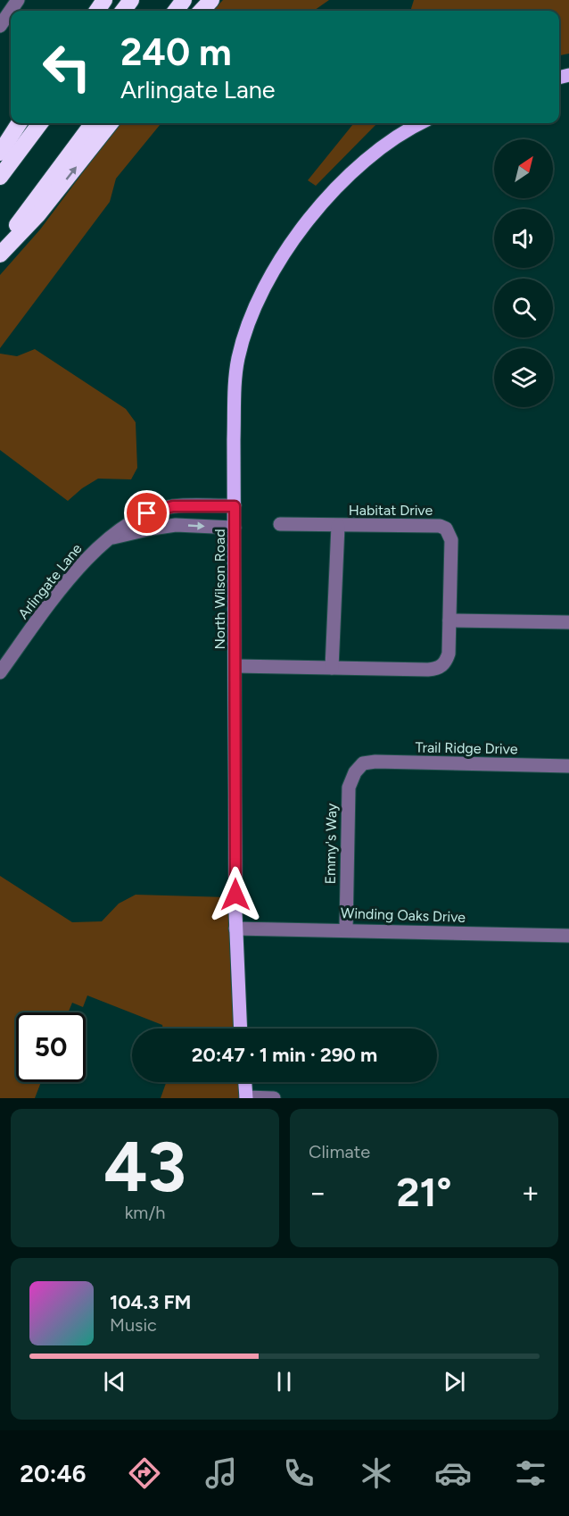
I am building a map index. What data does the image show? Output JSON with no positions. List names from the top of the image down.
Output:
{
  "streets": {
    "main road": ["North Wilson Road"],
    "street": [
      "Habitat Drive",
      "Arlingate Lane",
      "Trail Ridge Drive",
      "Emmy's Way",
      "Winding Oaks Drive"
    ]
  },
  "crossings": [
    ["Habitat Drive", "North Wilson Road"],
    ["Arlingate Lane", "North Wilson Road"],
    ["North Wilson Road", "Winding Oaks Drive"],
    ["Trail Ridge Drive", "Emmy's Way"],
    ["Emmy's Way", "Winding Oaks Drive"]
  ],
  "north": "top right",
  "page": {
    "turn": ["240 m", "Arlingate Lane"],
    "limit": "50",
    "trip": "20:47 · 1 min · 290 m",
    "tile": [
      ["43", "km/h"],
      "Climate"
    ],
    "heat": ["−", "21°", "+"],
    "song": ["104.3 FM", "Music"],
    "tabs": "20:46"
  }
}
